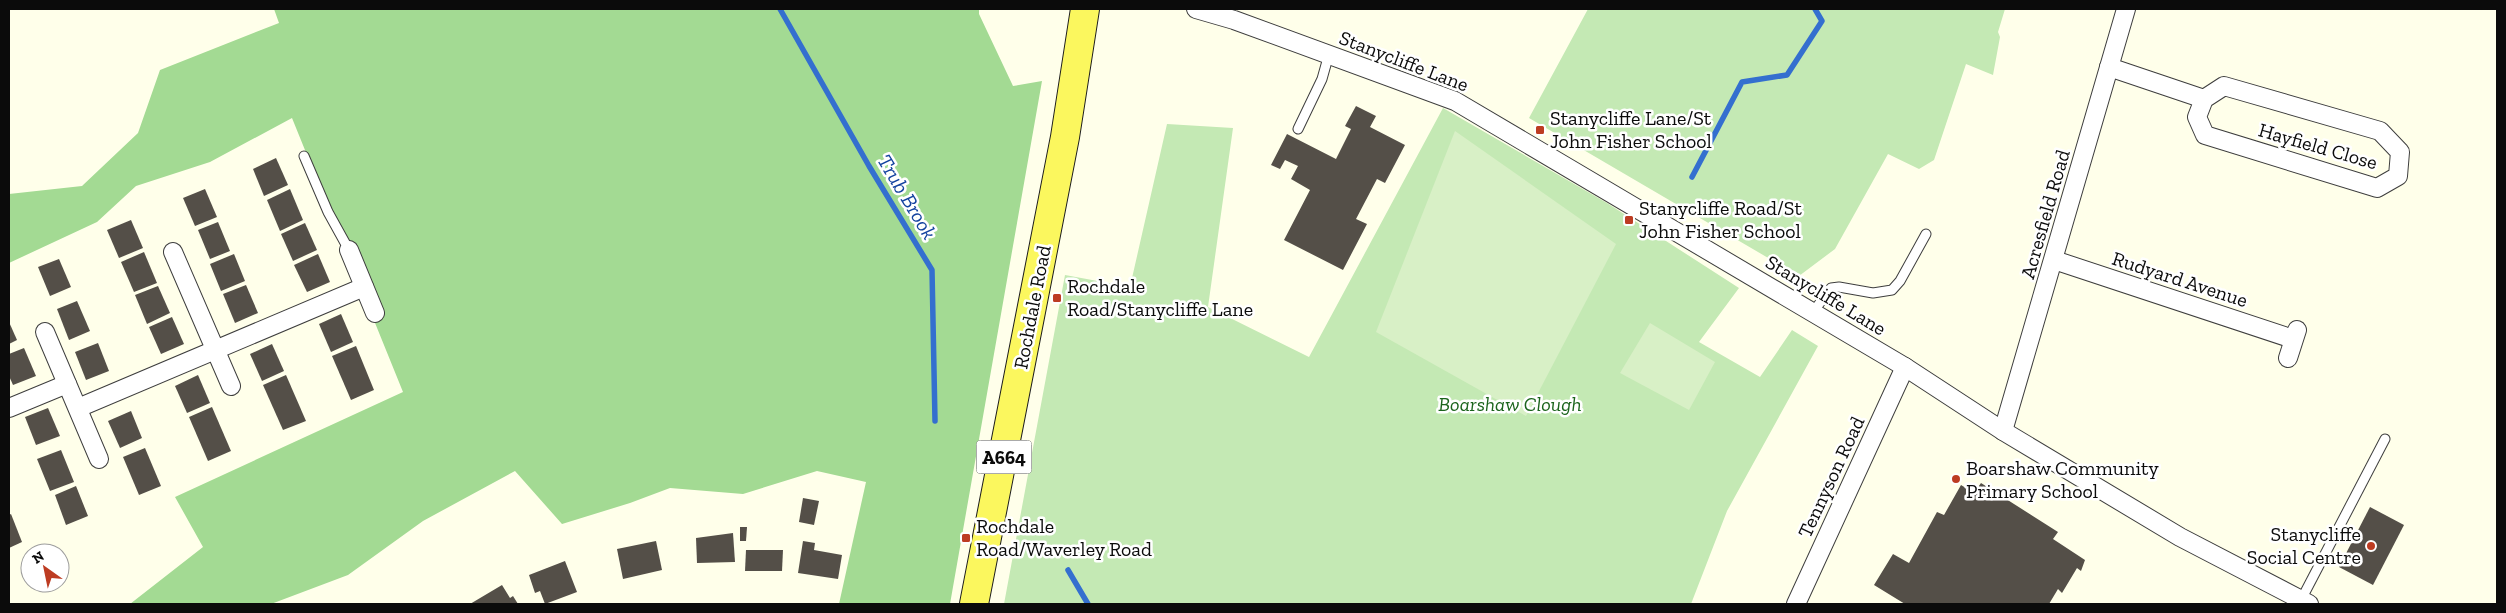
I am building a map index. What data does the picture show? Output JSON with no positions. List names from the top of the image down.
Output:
{
  "streets": {
    "main road": ["Rochdale Road", "A664"],
    "street": [
      "Stanycliffe Lane",
      "Hayfield Close",
      "Acresfield Road",
      "Rudyard Avenue",
      "Tennyson Road"
    ]
  },
  "crossings": [
    ["Stanycliffe Lane", "Acresfield Road"],
    ["Stanycliffe Lane", "Tennyson Road"],
    ["Acresfield Road", "Rudyard Avenue"]
  ],
  "water": ["Trub Brook"],
  "parks": ["Boarshaw Clough"],
  "places": {
    "transit": [
      "Stanycliffe Lane/St John Fisher School",
      "Stanycliffe Road/St John Fisher School",
      "Rochdale Road/Stanycliffe Lane",
      "Rochdale Road/Waverley Road"
    ],
    "other": ["Boarshaw Community Primary School", "Stanycliffe Social Centre"]
  },
  "north": "top left"
}
